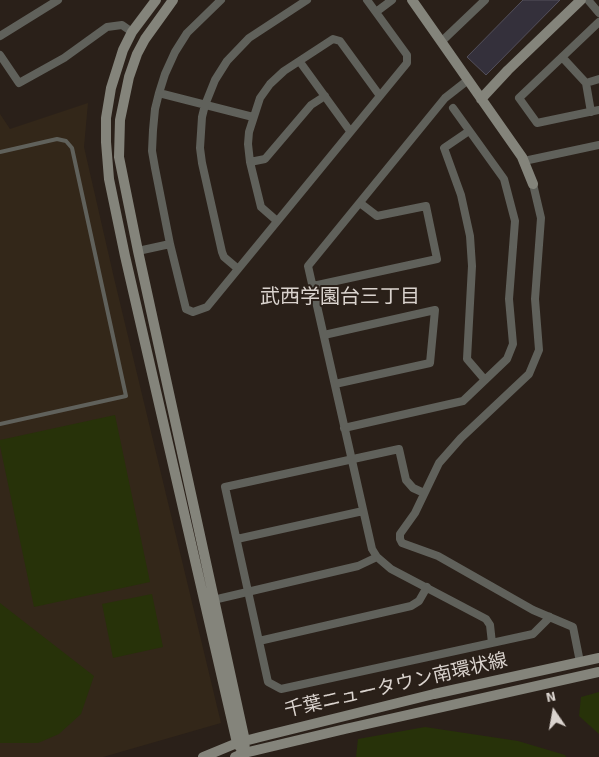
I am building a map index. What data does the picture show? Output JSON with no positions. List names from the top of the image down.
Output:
{
  "streets": {
    "street": ["千葉ニュータウン南環状線"]
  },
  "districts": ["武西学園台三丁目"],
  "north": "top"
}
